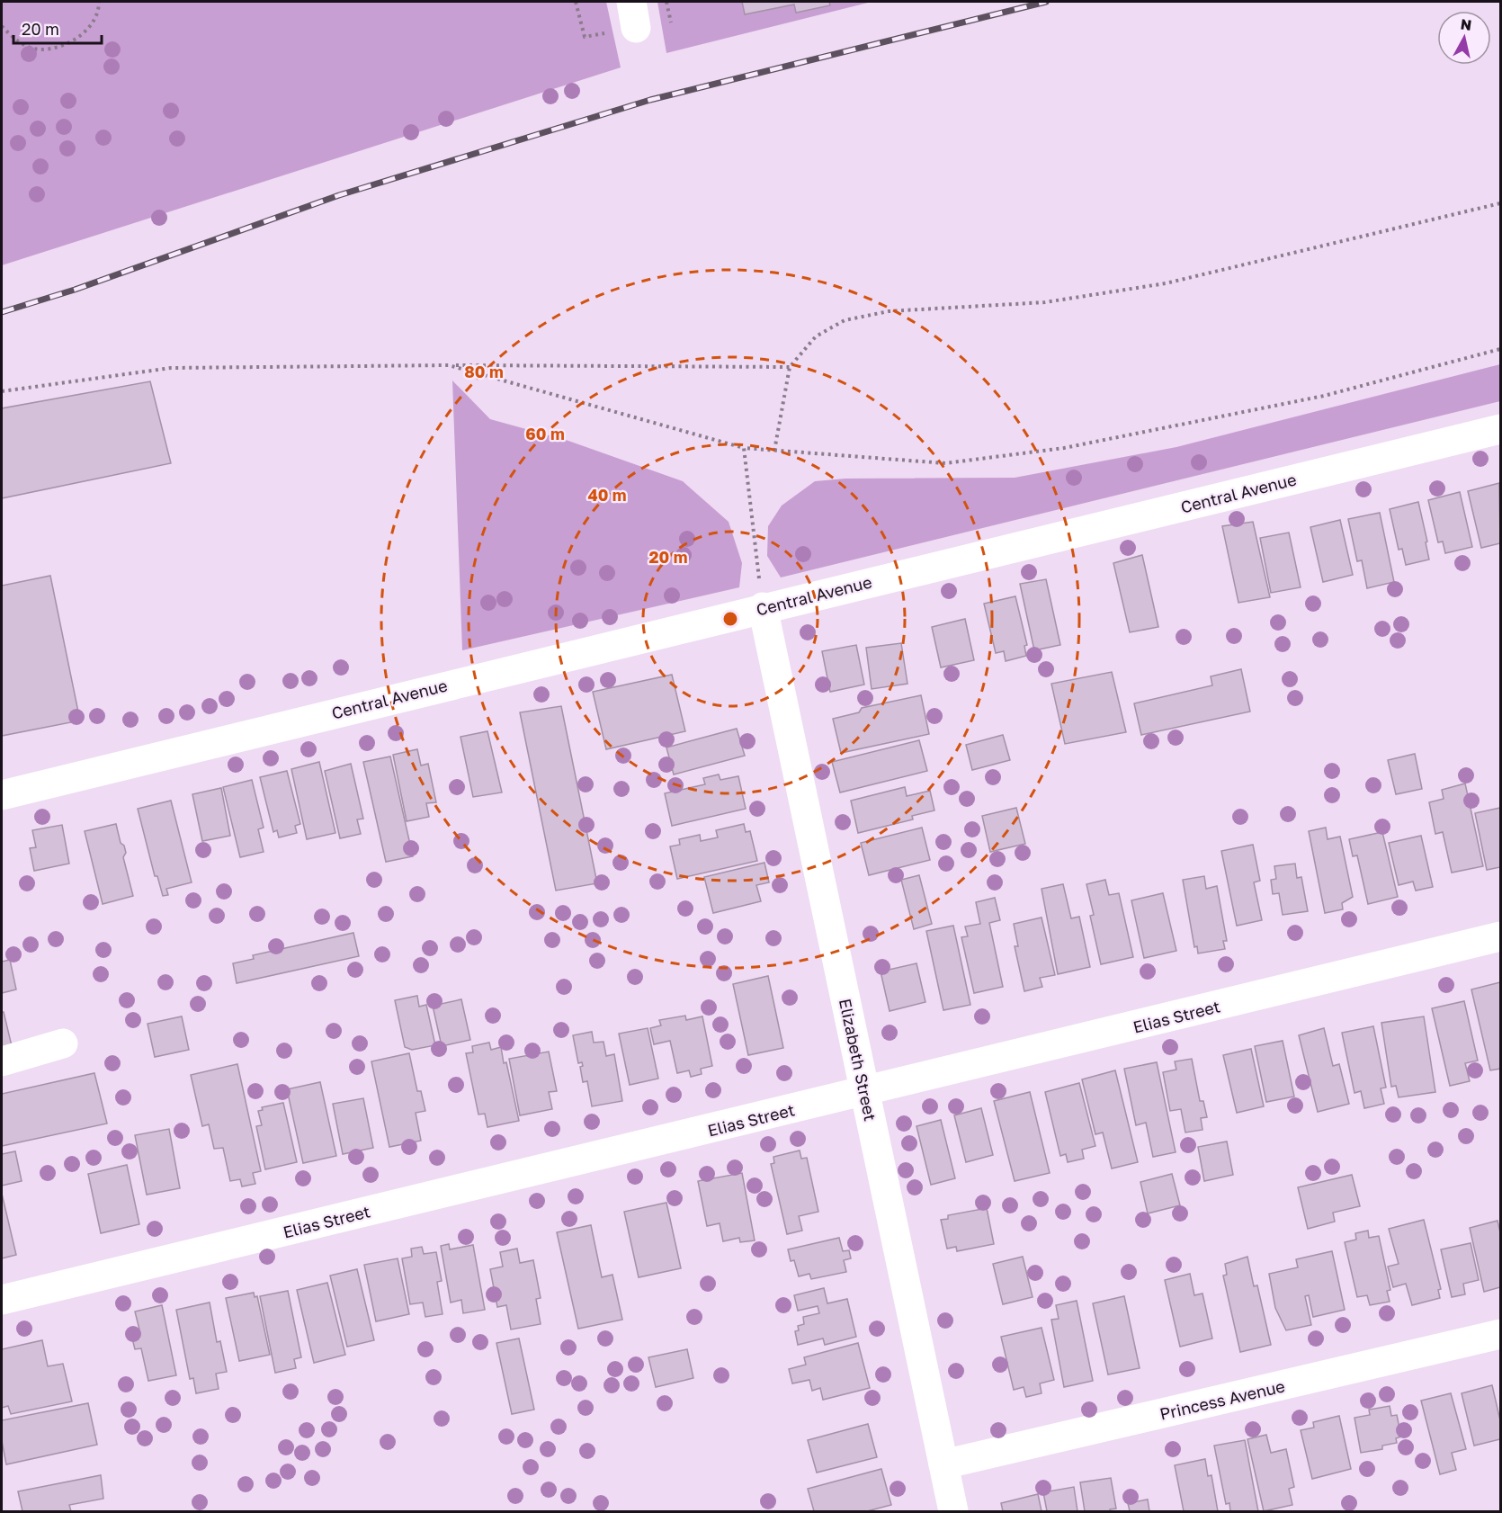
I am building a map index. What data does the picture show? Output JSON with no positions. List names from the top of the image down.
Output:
{
  "streets": {
    "street": [
      "Central Avenue",
      "Elias Street",
      "Elizabeth Street",
      "Princess Avenue"
    ]
  },
  "crossings": [
    ["Central Avenue", "Elizabeth Street"],
    ["Elias Street", "Elizabeth Street"],
    ["Elizabeth Street", "Princess Avenue"]
  ],
  "scale_bar": "20 m",
  "north": "top",
  "rings": [
    "80 m",
    "60 m",
    "40 m",
    "20 m"
  ]
}
